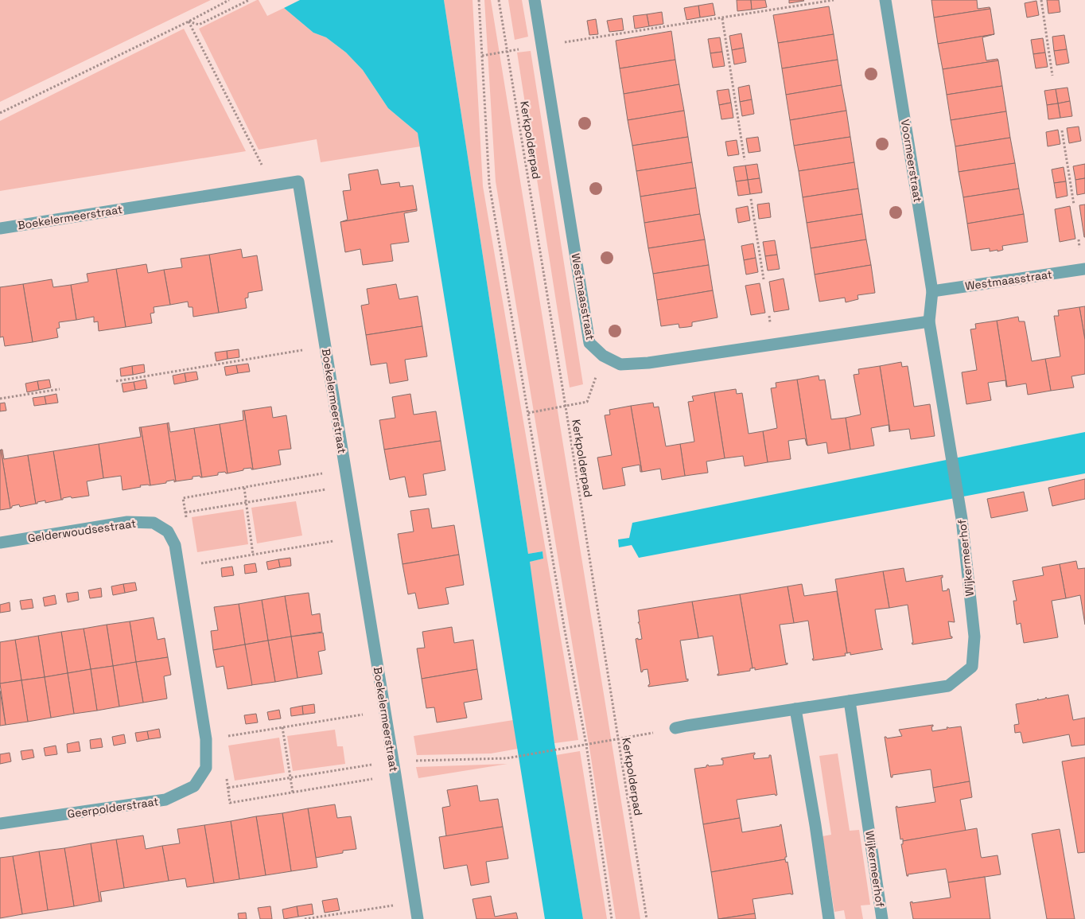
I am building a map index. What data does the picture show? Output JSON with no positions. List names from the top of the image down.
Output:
{
  "streets": {
    "street": [
      "Voormeerstraat",
      "Boekelermeerstraat",
      "Westmaasstraat",
      "Gelderwoudsestraat",
      "Wijkermeerhof",
      "Geerpolderstraat"
    ],
    "path": ["Kerkpolderpad"]
  },
  "crossings": [
    ["Voormeerstraat", "Westmaasstraat"],
    ["Voormeerstraat", "Wijkermeerhof"],
    ["Westmaasstraat", "Wijkermeerhof"],
    ["Gelderwoudsestraat", "Geerpolderstraat"]
  ]
}
